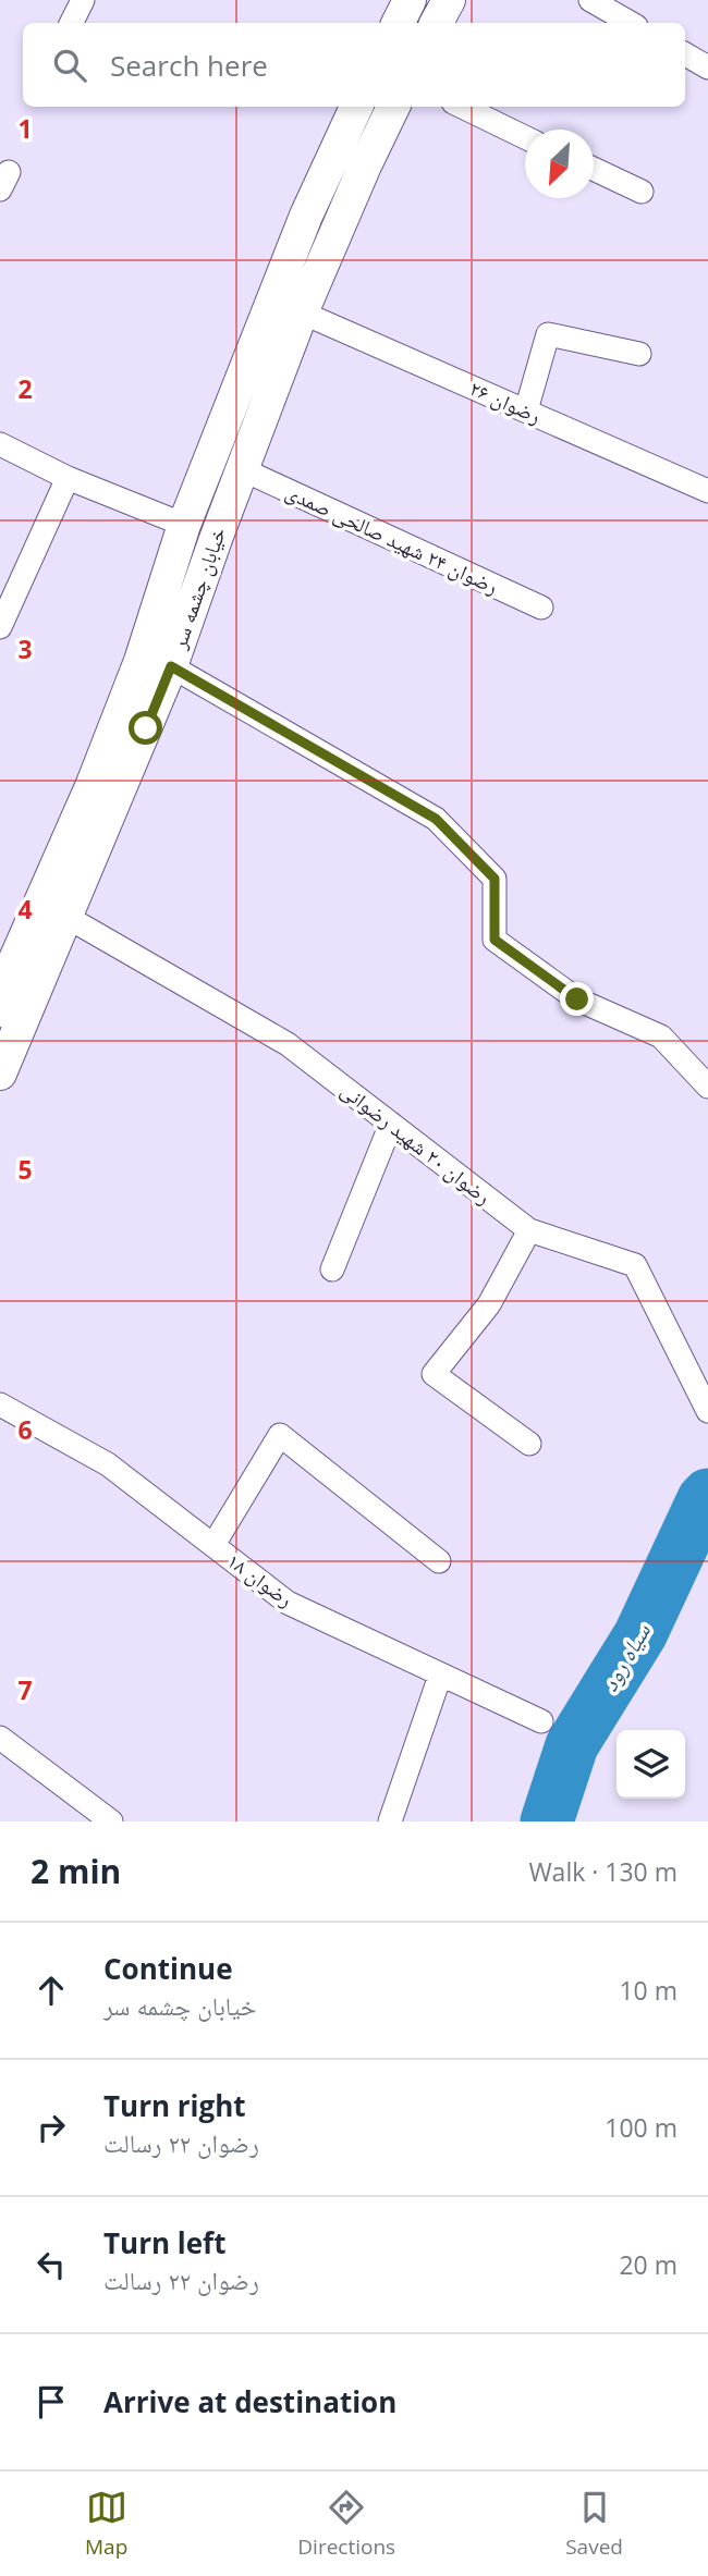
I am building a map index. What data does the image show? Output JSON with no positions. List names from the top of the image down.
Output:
{
  "streets": {
    "street": [
      "رضوان ۲۶",
      "رضوان ۲۴ شهید صالحی صمدی",
      "خیابان چشمه سر",
      "رضوان ۲۰ شهید رضوانی",
      "رضوان ۱۸"
    ]
  },
  "crossings": [
    ["رضوان ۲۶", "خیابان چشمه سر"],
    ["رضوان ۲۴ شهید صالحی صمدی", "خیابان چشمه سر"],
    ["خیابان چشمه سر", "رضوان ۲۰ شهید رضوانی"]
  ],
  "water": ["سیاه رود"],
  "north": "bottom left",
  "page": {
    "search": "Search here",
    "heading": ["2 min", "Walk · 130 m"],
    "list": [
      ["Continue", "خیابان چشمه سر", "10 m"],
      ["Turn right", "رضوان ۲۲ رسالت", "100 m"],
      ["Turn left", "رضوان ۲۲ رسالت", "20 m"],
      "Arrive at destination"
    ],
    "nav": ["Map", "Directions", "Saved"]
  },
  "grid": {
    "rows": [
      "1",
      "2",
      "3",
      "4",
      "5",
      "6",
      "7"
    ]
  }
}
